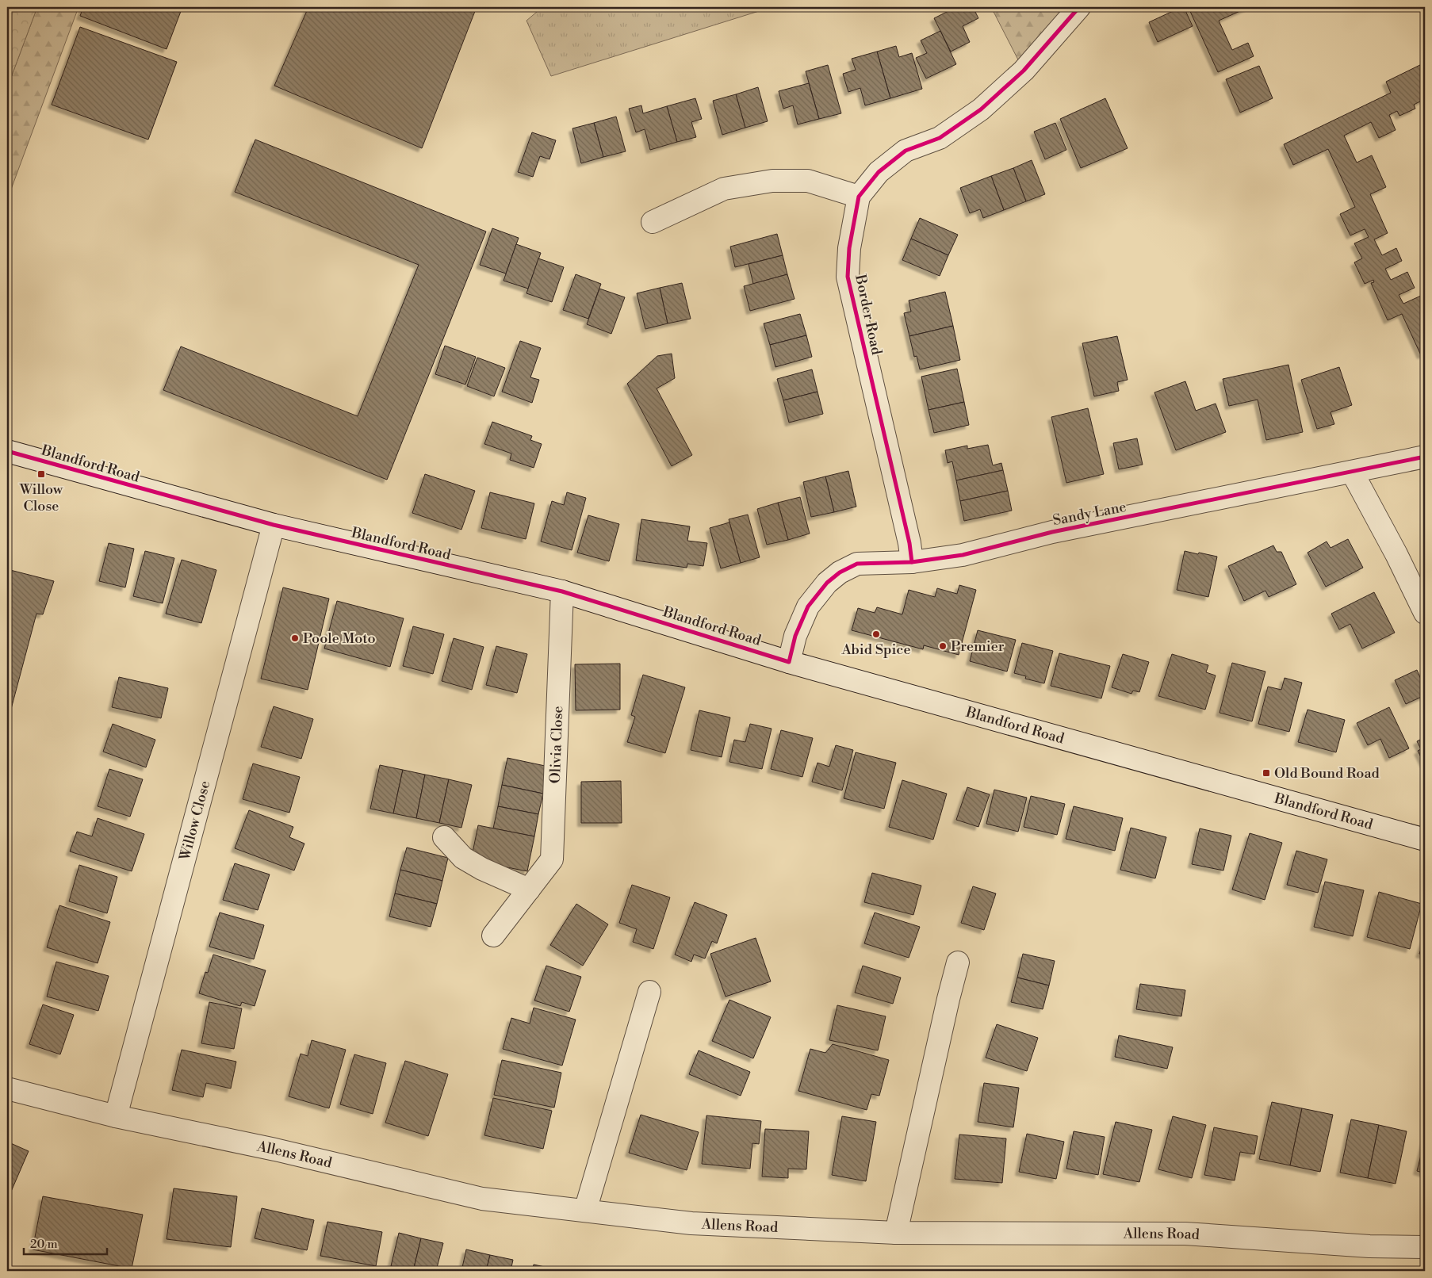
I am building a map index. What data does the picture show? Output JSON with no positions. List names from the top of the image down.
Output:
{
  "streets": {
    "street": [
      "Border Road",
      "Blandford Road",
      "Sandy Lane",
      "Olivia Close",
      "Willow Close",
      "Allens Road"
    ]
  },
  "crossings": [
    ["Border Road", "Sandy Lane"],
    ["Blandford Road", "Sandy Lane"],
    ["Blandford Road", "Olivia Close"],
    ["Blandford Road", "Willow Close"],
    ["Willow Close", "Allens Road"]
  ],
  "places": {
    "transit": ["Willow Close", "Old Bound Road"],
    "other": ["Abid Spice", "Poole Moto", "Premier"]
  },
  "scale_bar": "20 m"
}
